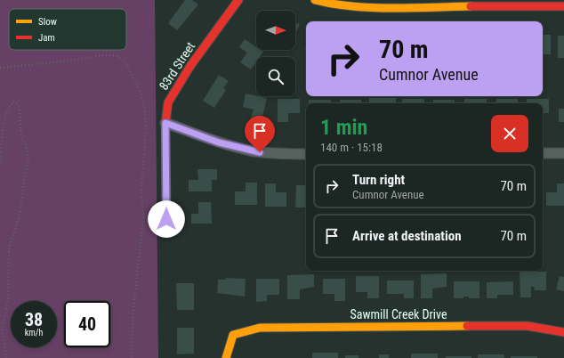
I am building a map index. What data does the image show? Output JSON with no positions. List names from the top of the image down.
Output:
{
  "streets": {
    "street": ["83rd Street", "Sawmill Creek Drive"]
  },
  "legend": ["Slow", "Jam"],
  "north": "right",
  "page": {
    "turn": ["70 m", "Cumnor Avenue"],
    "heading": ["1 min", "140 m · 15:18"],
    "list": [
      {
        "name": "Turn right",
        "note": "Cumnor Avenue",
        "value": "70 m"
      },
      {
        "name": "Arrive at destination",
        "value": "70 m"
      }
    ],
    "speed": "38 km/h",
    "limit": "40"
  }
}
